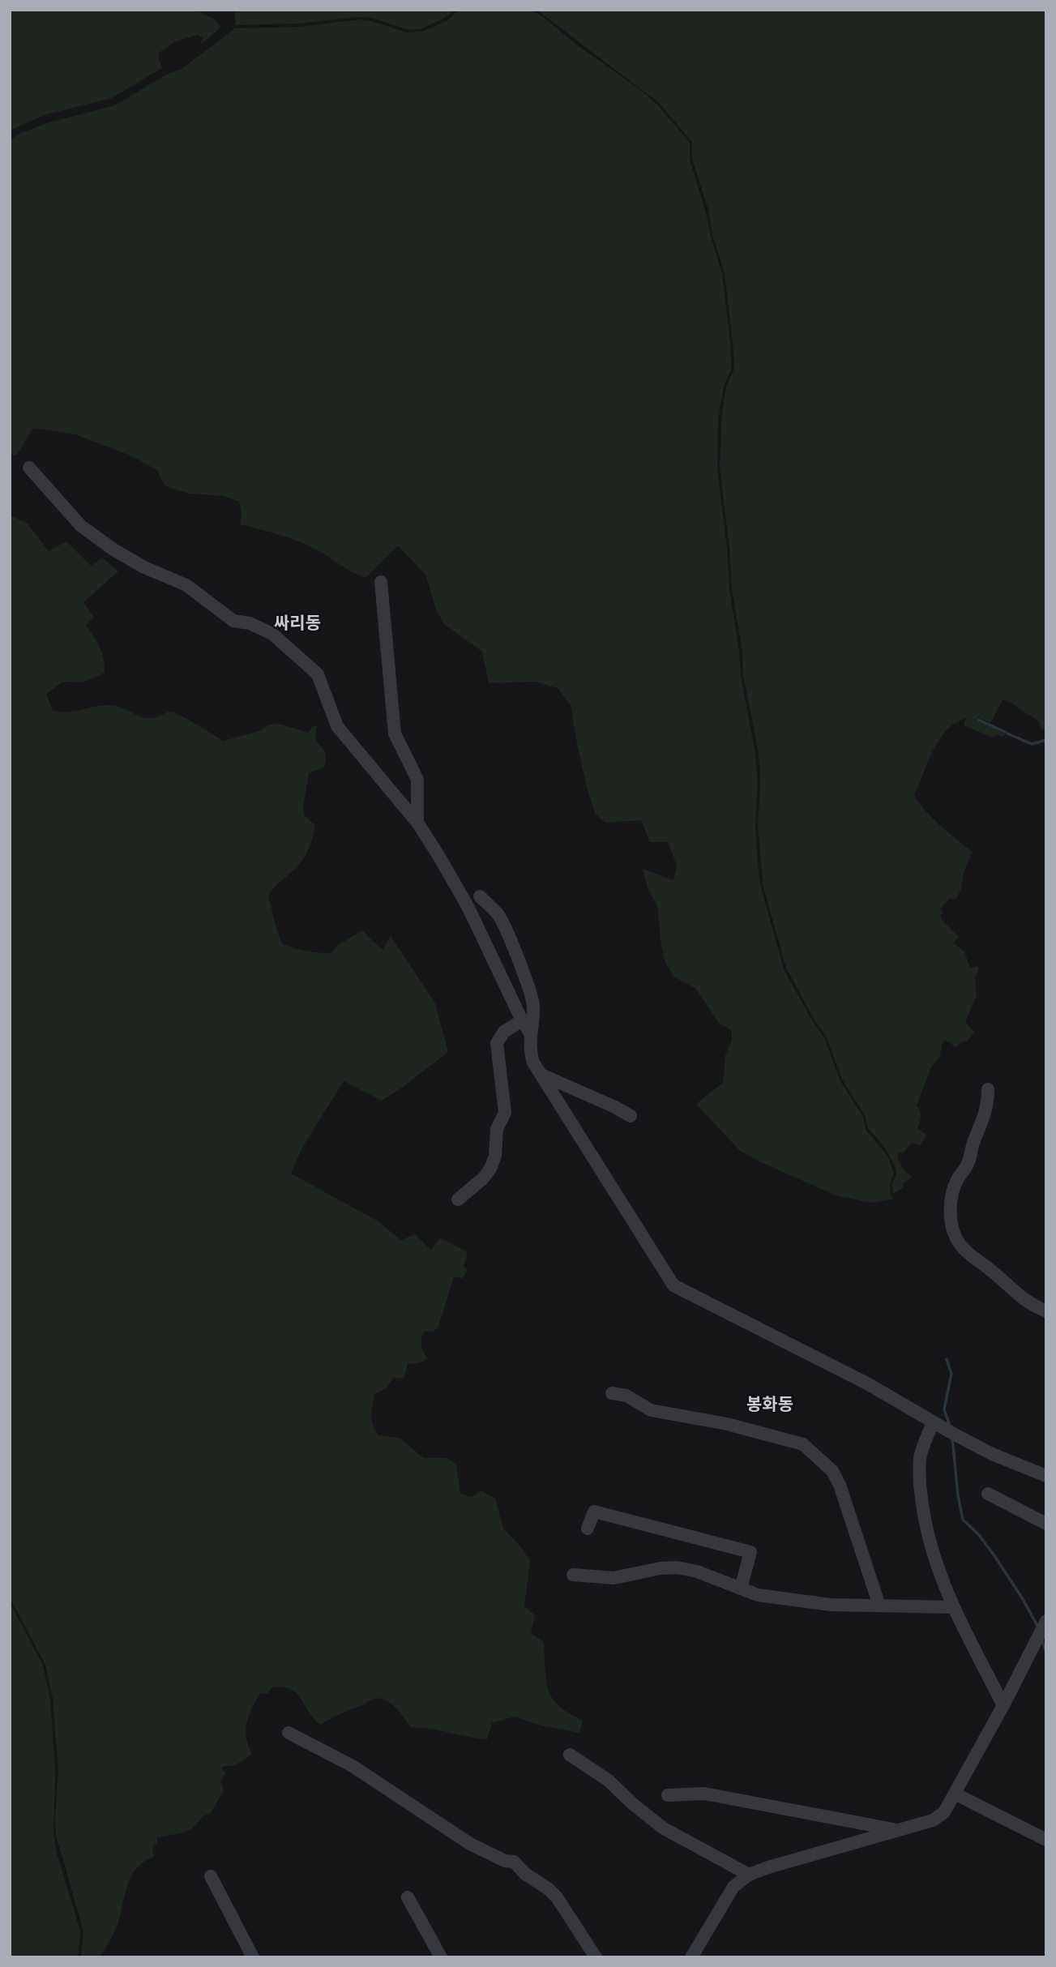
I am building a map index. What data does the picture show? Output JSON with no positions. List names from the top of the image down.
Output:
{
  "districts": ["싸리동", "봉화동"]
}
